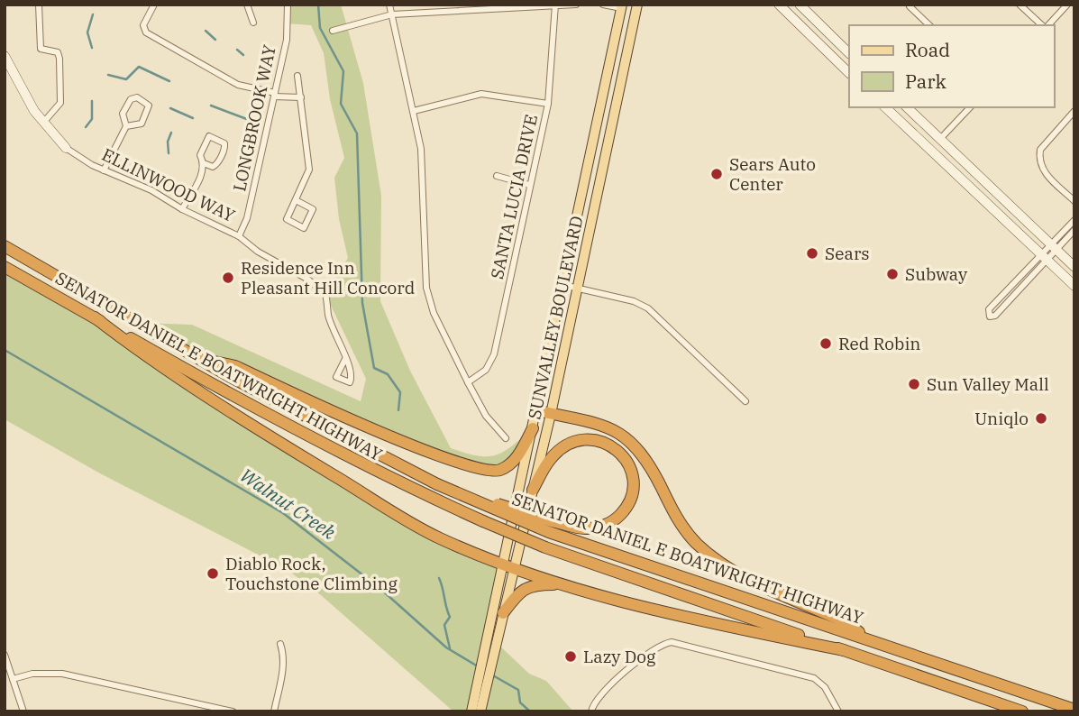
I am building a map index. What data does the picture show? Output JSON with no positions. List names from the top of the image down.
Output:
{
  "streets": {
    "highway": ["SENATOR DANIEL E BOATWRIGHT HIGHWAY"],
    "main road": ["ELLINWOOD WAY", "SUNVALLEY BOULEVARD"],
    "street": ["LONGBROOK WAY", "SANTA LUCIA DRIVE"]
  },
  "crossings": [
    ["LONGBROOK WAY", "ELLINWOOD WAY"]
  ],
  "water": ["Walnut Creek"],
  "places": [
    "Sears Auto Center",
    "Sears",
    "Subway",
    "Residence Inn Pleasant Hill Concord",
    "Red Robin",
    "Sun Valley Mall",
    "Uniqlo",
    "Diablo Rock, Touchstone Climbing",
    "Lazy Dog"
  ],
  "legend": ["Road", "Park"]
}
